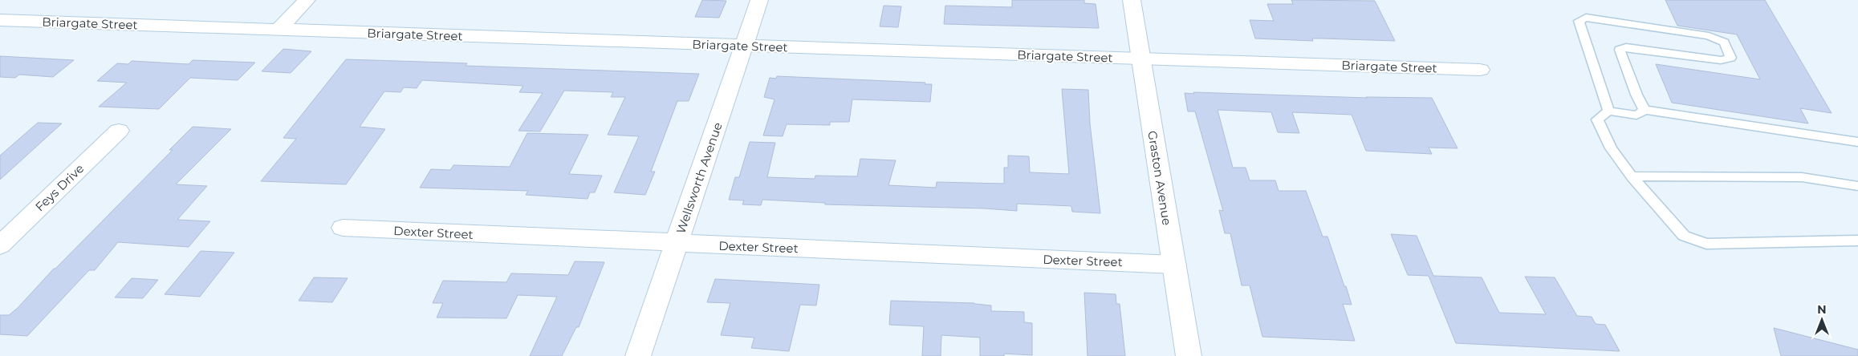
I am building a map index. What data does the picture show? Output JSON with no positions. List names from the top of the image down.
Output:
{
  "streets": {
    "street": [
      "Briargate Street",
      "Wellsworth Avenue",
      "Graston Avenue",
      "Feys Drive",
      "Dexter Street"
    ]
  },
  "crossings": [
    ["Briargate Street", "Wellsworth Avenue"],
    ["Briargate Street", "Graston Avenue"],
    ["Wellsworth Avenue", "Dexter Street"],
    ["Graston Avenue", "Dexter Street"]
  ],
  "north": "top"
}
